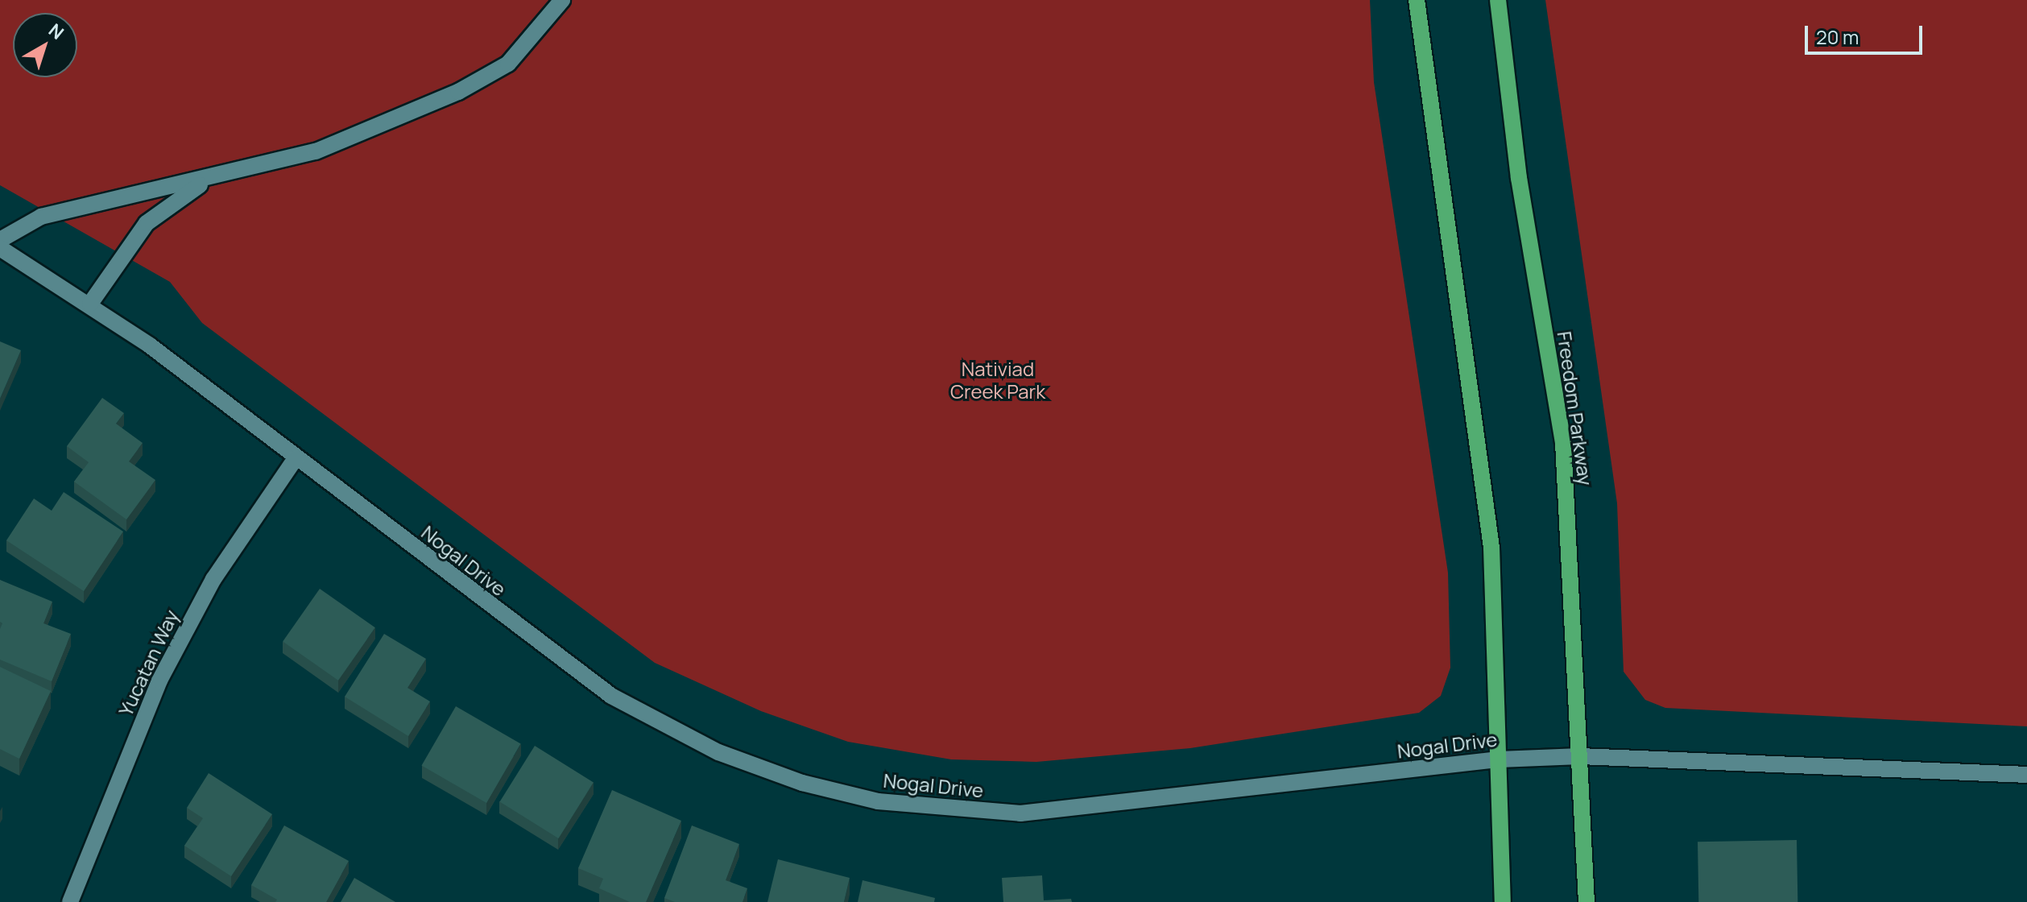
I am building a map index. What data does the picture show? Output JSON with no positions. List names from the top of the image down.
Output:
{
  "streets": {
    "main road": ["Freedom Parkway"],
    "street": ["Nogal Drive", "Yucatan Way"]
  },
  "crossings": [
    ["Freedom Parkway", "Nogal Drive"],
    ["Nogal Drive", "Yucatan Way"]
  ],
  "parks": ["Nativiad Creek Park"],
  "scale_bar": "20 m",
  "north": "top right"
}
